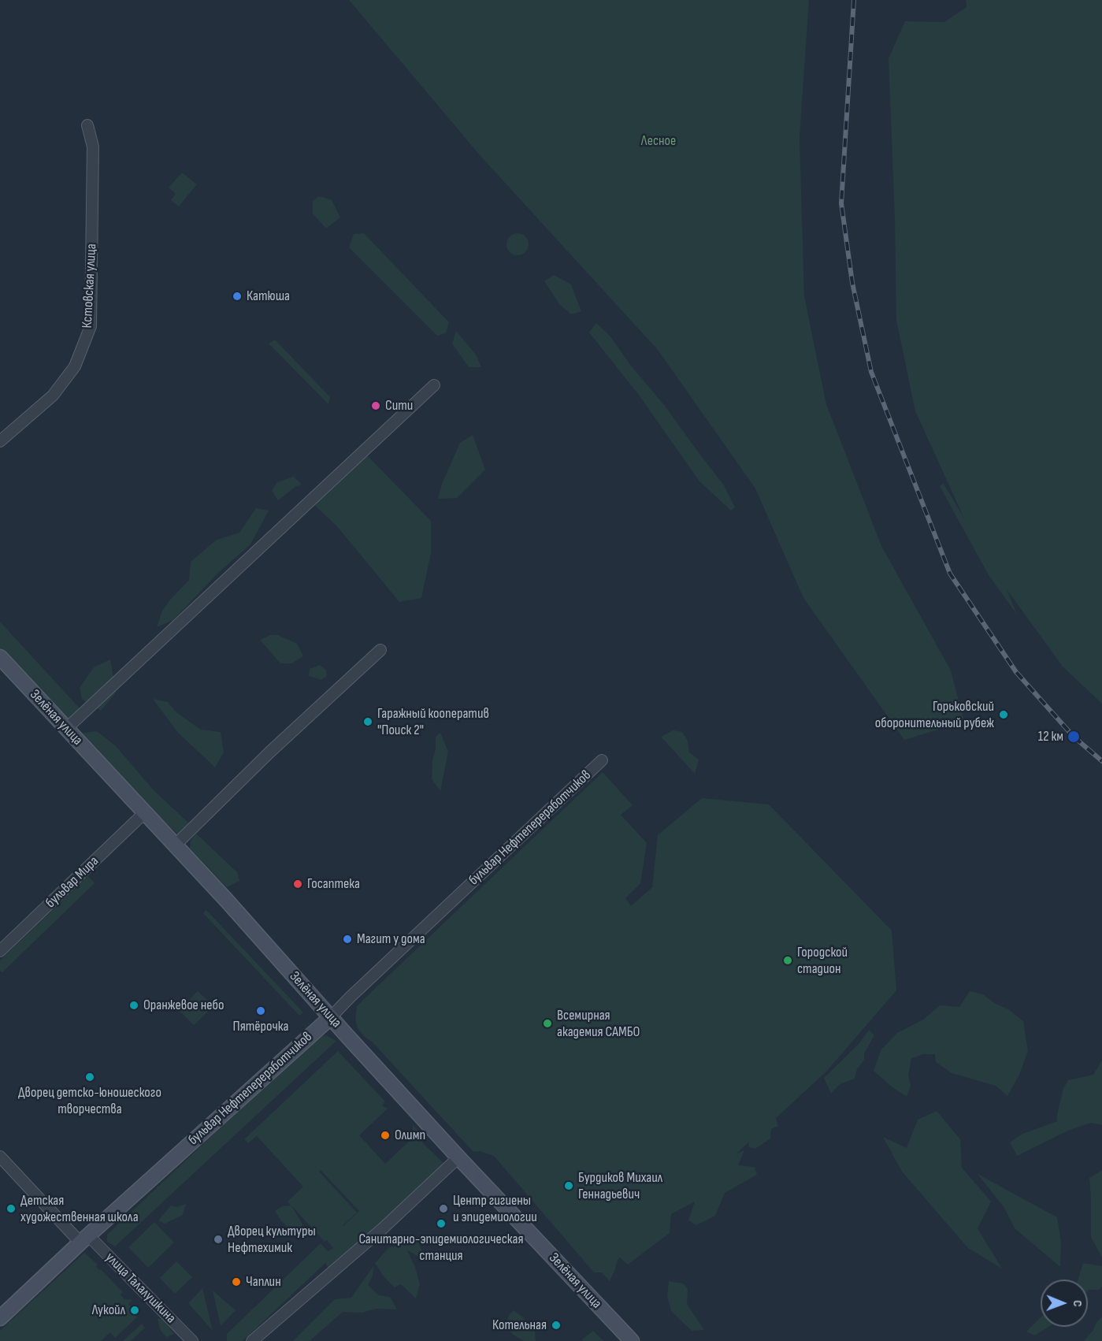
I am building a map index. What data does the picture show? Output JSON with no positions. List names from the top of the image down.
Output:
{
  "streets": {
    "main road": ["Зелёная улица", "бульвар Нефтепереработчиков"],
    "street": ["Кстовская улица", "бульвар Мира", "улица Талалушкина"]
  },
  "crossings": [
    ["Зелёная улица", "бульвар Нефтепереработчиков"],
    ["Зелёная улица", "бульвар Мира"],
    ["бульвар Нефтепереработчиков", "улица Талалушкина"]
  ],
  "parks": ["Лесное"],
  "places": [
    "Катюша",
    "Сити",
    "Горьковский оборонительный рубеж",
    "Гаражный кооператив \"Поиск 2\"",
    "12 км",
    "Госаптека",
    "Магит у дома",
    "Городской стадион",
    "Оранжевое небо",
    "Пятёрочка",
    "Всемирная академия САМБО",
    "Дворец детско-юношеского творчества",
    "Олимп",
    "Бурдиков Михаил Геннадьевич",
    "Детская художественная школа",
    "Центр гигиены и эпидемиологии",
    "Санитарно-эпидемиологическая станция",
    "Дворец культуры Нефтехимик",
    "Чаплин",
    "Лукойл",
    "Котельная"
  ],
  "north": "right"
}
